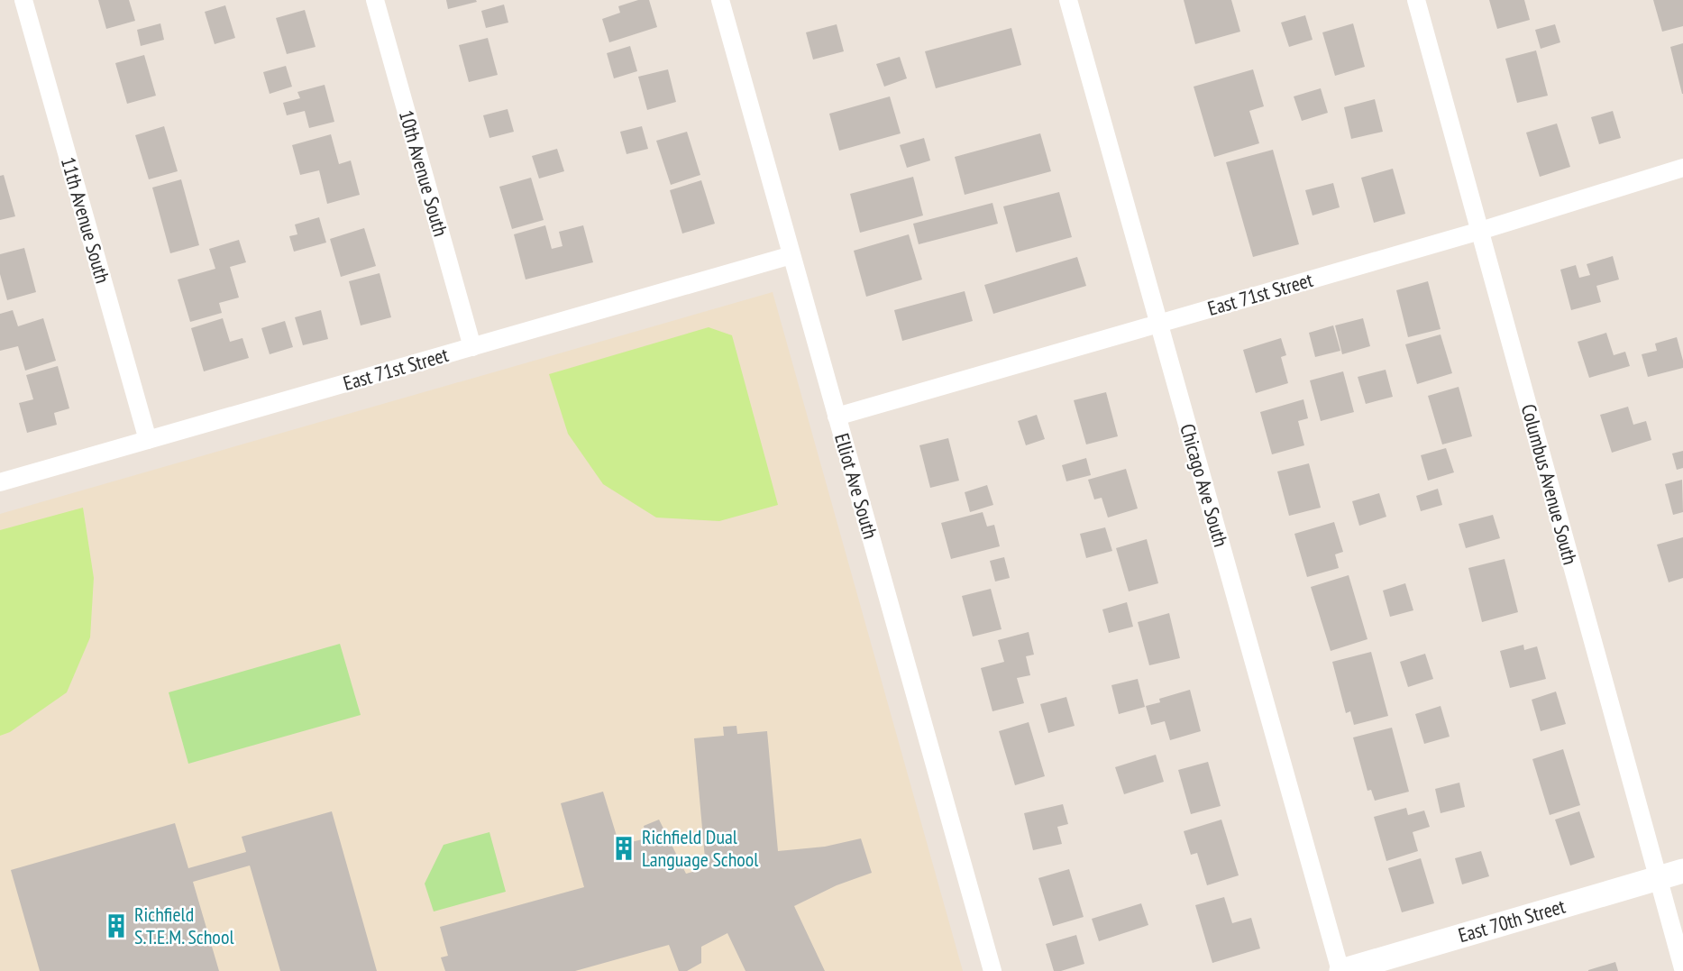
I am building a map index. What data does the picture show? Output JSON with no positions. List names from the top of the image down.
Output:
{
  "streets": {
    "street": [
      "10th Avenue South",
      "11th Avenue South",
      "East 71st Street",
      "Columbus Avenue South",
      "Chicago Ave South",
      "Elliot Ave South",
      "East 70th Street"
    ]
  },
  "crossings": [
    ["10th Avenue South", "East 71st Street"],
    ["11th Avenue South", "East 71st Street"],
    ["East 71st Street", "Columbus Avenue South"],
    ["East 71st Street", "Chicago Ave South"],
    ["East 71st Street", "Elliot Ave South"],
    ["Columbus Avenue South", "East 70th Street"],
    ["Chicago Ave South", "East 70th Street"]
  ],
  "places": {
    "building": ["Richfield Dual Language School", "Richfield S.T.E.M. School"]
  }
}
